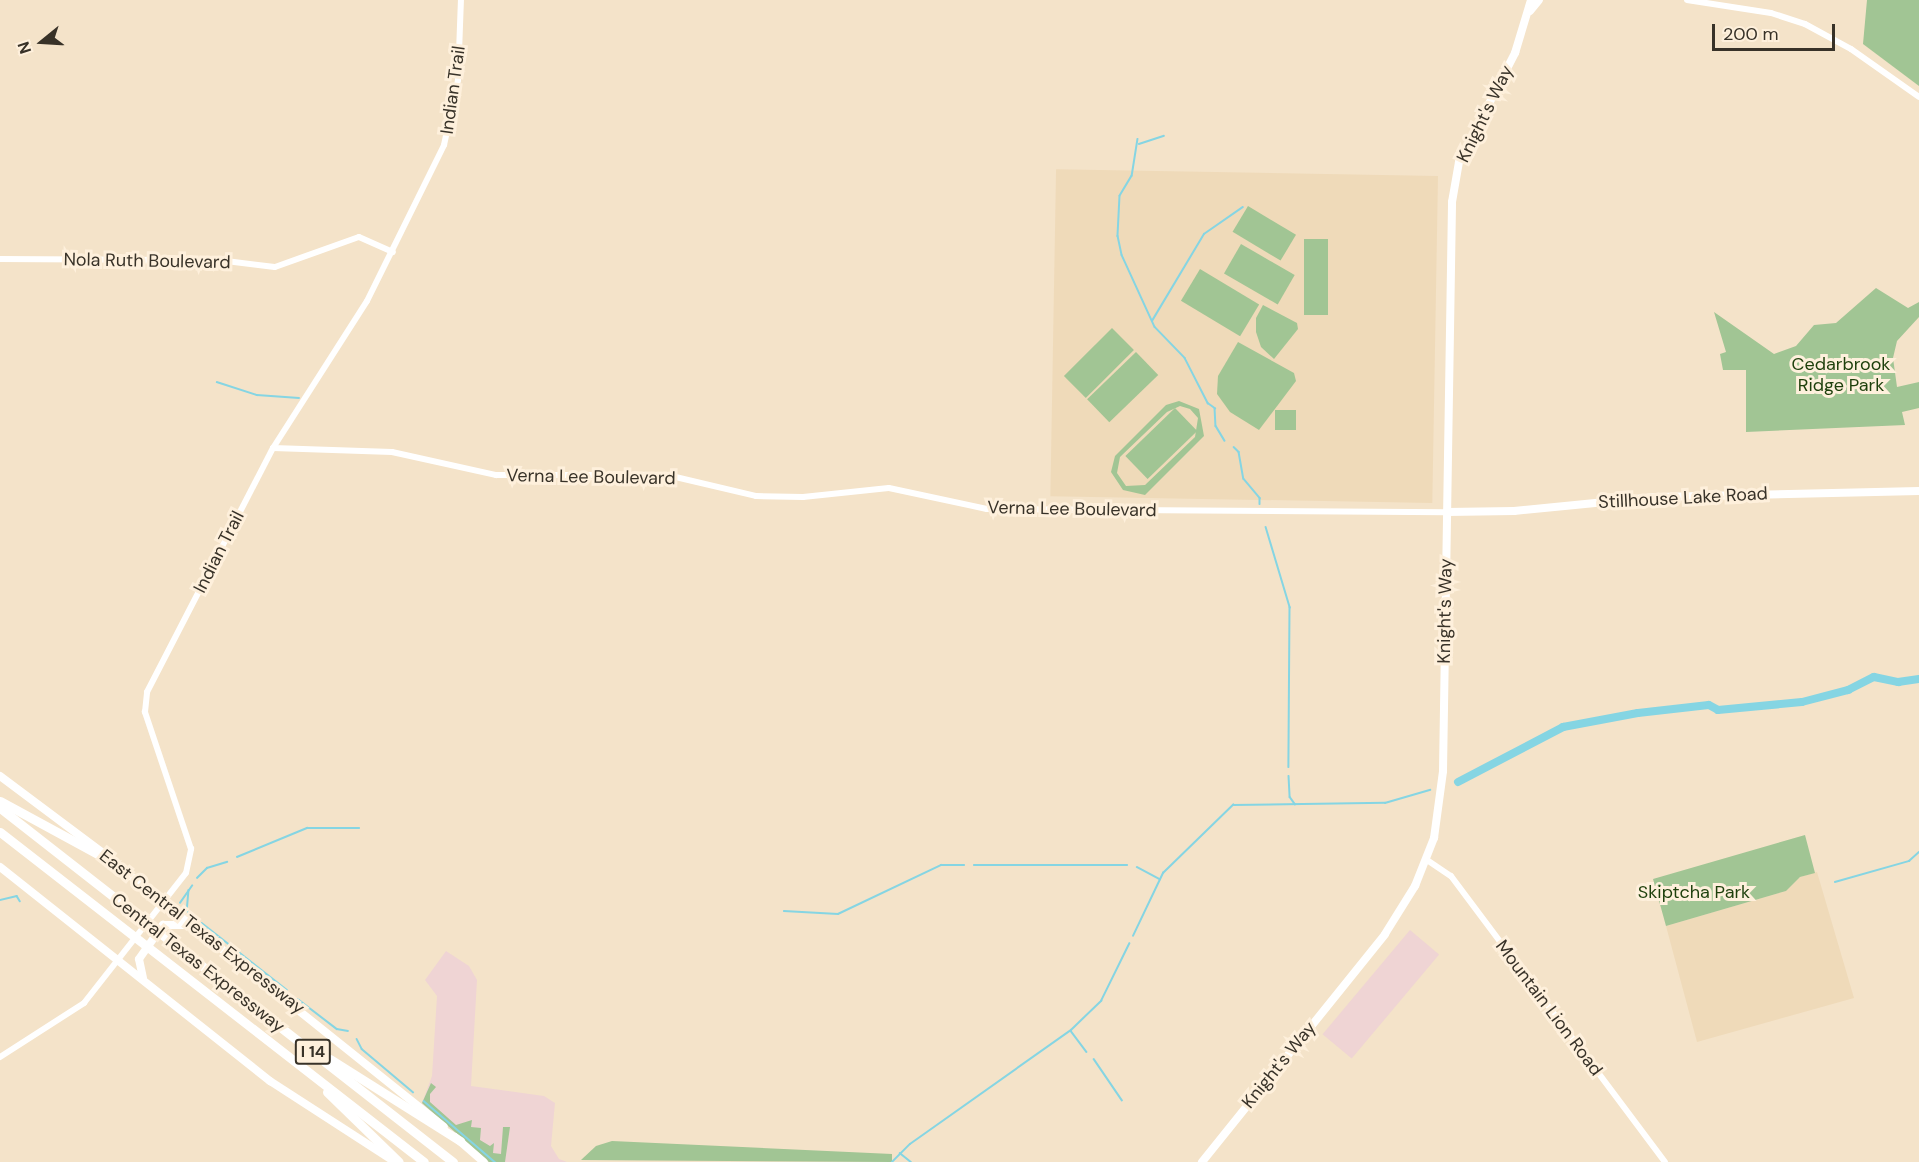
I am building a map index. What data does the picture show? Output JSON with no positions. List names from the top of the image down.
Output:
{
  "streets": {
    "highway": ["Central Texas Expressway", "I 14"],
    "main road": ["Knight's Way", "Stillhouse Lake Road", "East Central Texas Expressway"],
    "street": [
      "Indian Trail",
      "Nola Ruth Boulevard",
      "Verna Lee Boulevard",
      "Mountain Lion Road"
    ]
  },
  "crossings": [
    ["Indian Trail", "Nola Ruth Boulevard"],
    ["Indian Trail", "Verna Lee Boulevard"],
    ["Indian Trail", "East Central Texas Expressway"],
    ["Knight's Way", "Verna Lee Boulevard"],
    ["Knight's Way", "Stillhouse Lake Road"],
    ["Knight's Way", "Mountain Lion Road"],
    ["Verna Lee Boulevard", "Stillhouse Lake Road"]
  ],
  "parks": ["Cedarbrook Ridge Park", "Skiptcha Park"],
  "scale_bar": "200 m",
  "north": "left"
}
